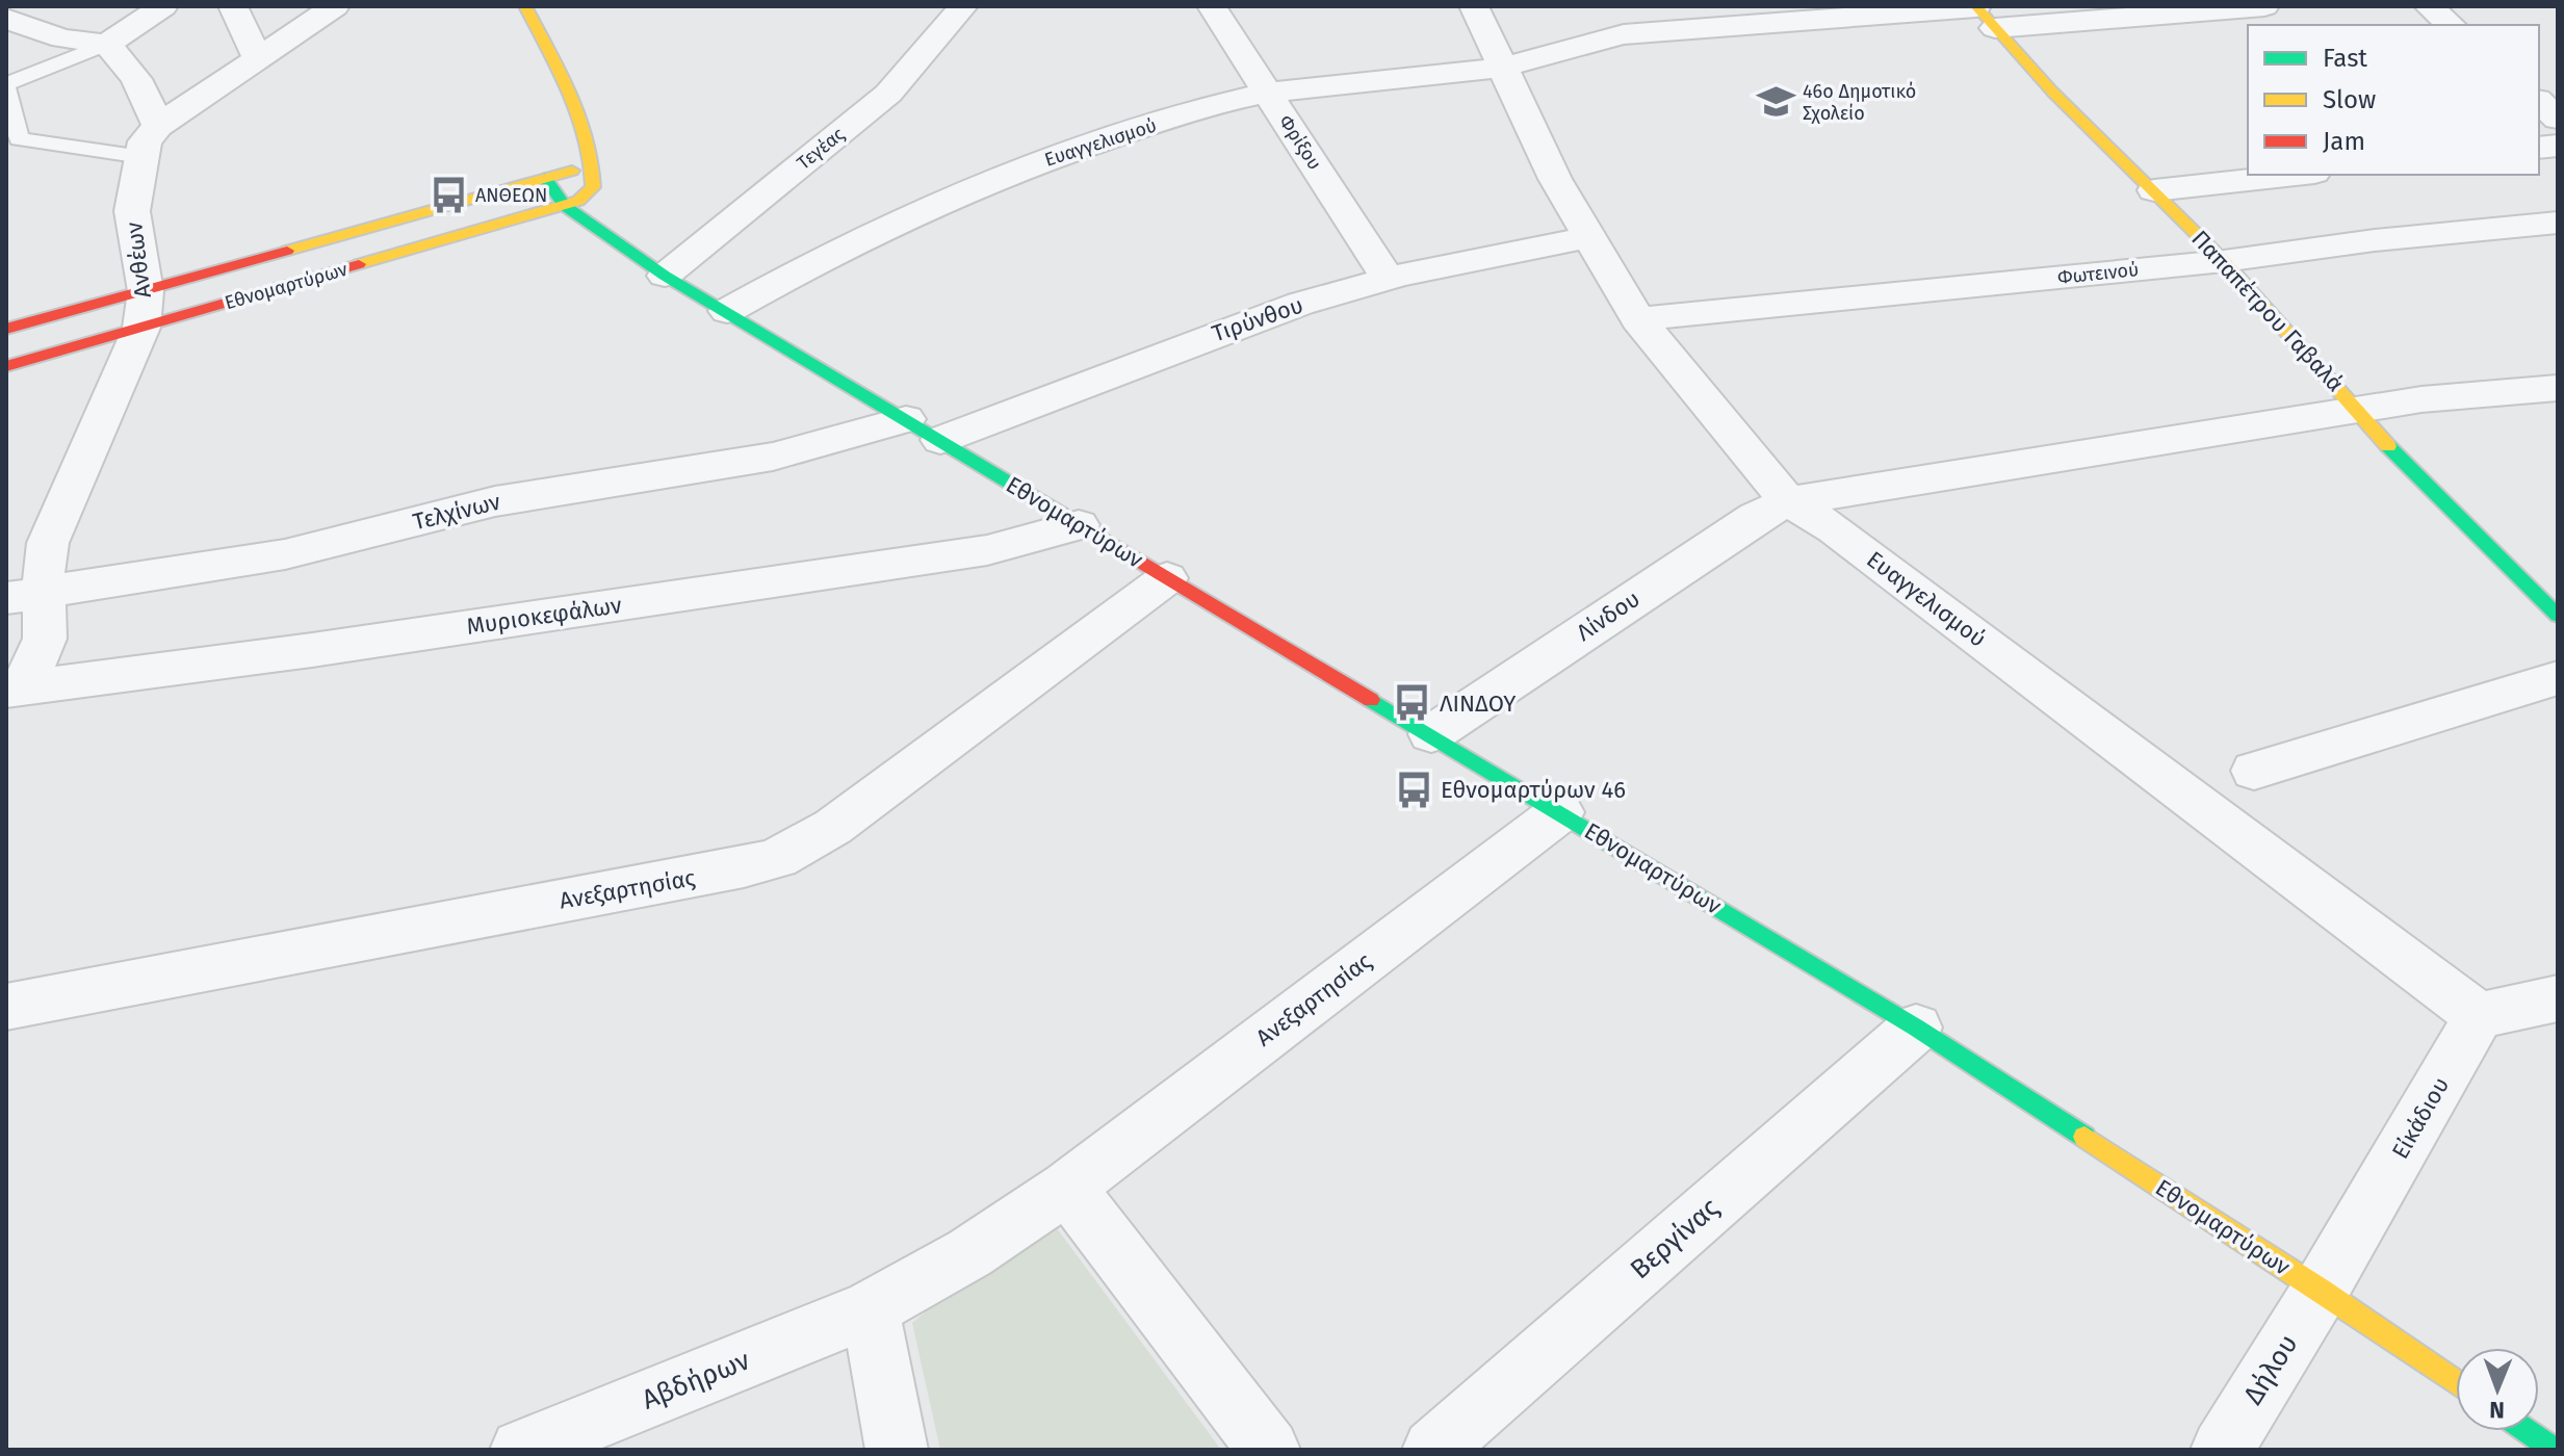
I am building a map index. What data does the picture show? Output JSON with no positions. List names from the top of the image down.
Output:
{
  "streets": {
    "street": [
      "Ευαγγελισμού",
      "Φρίξου",
      "Τεγέας",
      "Ανθέων",
      "Φωτεινού",
      "Εθνομαρτύρων",
      "Παπαπέτρου Γαβαλά",
      "Τιρύνθου",
      "Τελχίνων",
      "Μυριοκεφάλων",
      "Λίνδου",
      "Ανεξαρτησίας",
      "Εἰκάδιου",
      "Βεργίνας",
      "Δήλου",
      "Αβδήρων"
    ]
  },
  "crossings": [
    ["Ευαγγελισμού", "Φρίξου"],
    ["Ευαγγελισμού", "Φωτεινού"],
    ["Ευαγγελισμού", "Εθνομαρτύρων"],
    ["Ευαγγελισμού", "Παπαπέτρου Γαβαλά"],
    ["Ευαγγελισμού", "Τιρύνθου"],
    ["Ευαγγελισμού", "Λίνδου"],
    ["Ευαγγελισμού", "Εἰκάδιου"],
    ["Φρίξου", "Τιρύνθου"],
    ["Τεγέας", "Εθνομαρτύρων"],
    ["Ανθέων", "Εθνομαρτύρων"],
    ["Ανθέων", "Τελχίνων"],
    ["Ανθέων", "Μυριοκεφάλων"],
    ["Φωτεινού", "Παπαπέτρου Γαβαλά"],
    ["Εθνομαρτύρων", "Τιρύνθου"],
    ["Εθνομαρτύρων", "Τελχίνων"],
    ["Εθνομαρτύρων", "Μυριοκεφάλων"],
    ["Εθνομαρτύρων", "Λίνδου"],
    ["Εθνομαρτύρων", "Ανεξαρτησίας"],
    ["Εθνομαρτύρων", "Εἰκάδιου"],
    ["Εθνομαρτύρων", "Βεργίνας"],
    ["Εθνομαρτύρων", "Δήλου"],
    ["Παπαπέτρου Γαβαλά", "Λίνδου"],
    ["Τιρύνθου", "Τελχίνων"],
    ["Ανεξαρτησίας", "Αβδήρων"],
    ["Εἰκάδιου", "Δήλου"]
  ],
  "places": {
    "school or university": ["46ο Δημοτικό Σχολείο"],
    "bus stop": ["ΑΝΘΕΩΝ", "ΛΙΝΔΟΥ", "Εθνομαρτύρων 46"]
  },
  "legend": ["Fast", "Slow", "Jam"],
  "north": "bottom"
}
